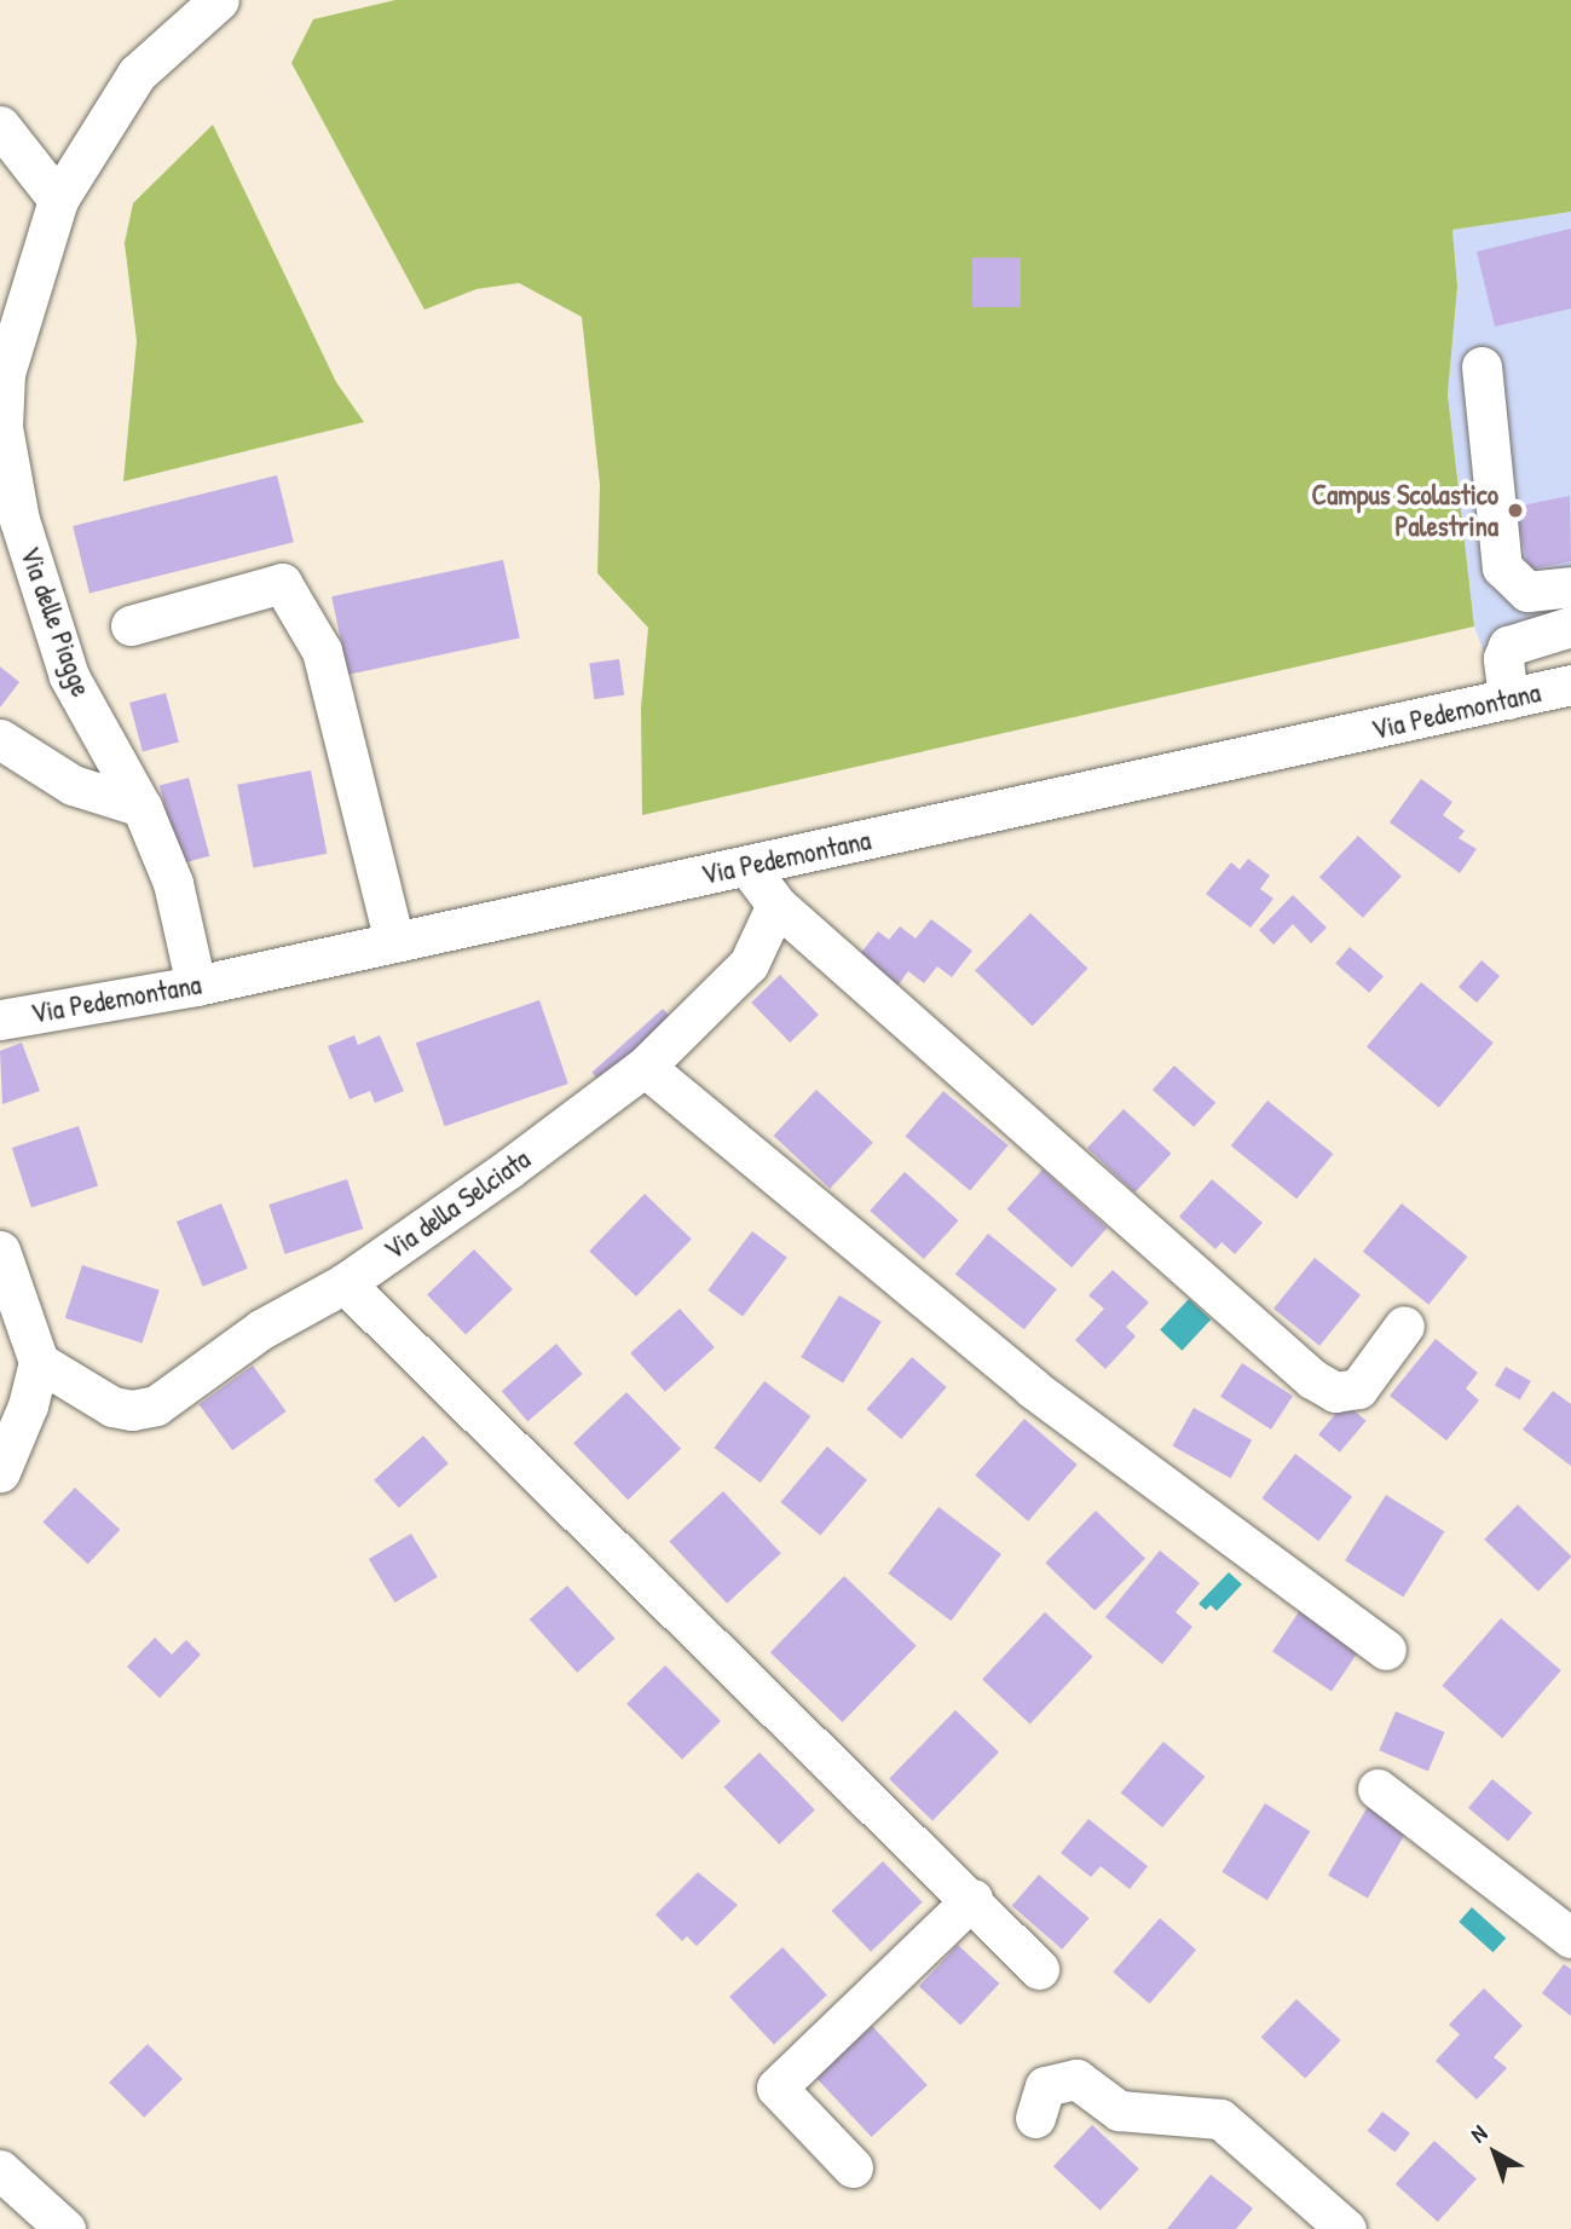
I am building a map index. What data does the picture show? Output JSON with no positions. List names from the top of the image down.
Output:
{
  "streets": {
    "street": ["Via delle Piagge", "Via Pedemontana", "Via della Selciata"]
  },
  "crossings": [
    ["Via delle Piagge", "Via Pedemontana"]
  ],
  "places": ["Campus Scolastico Palestrina"],
  "north": "top left"
}
